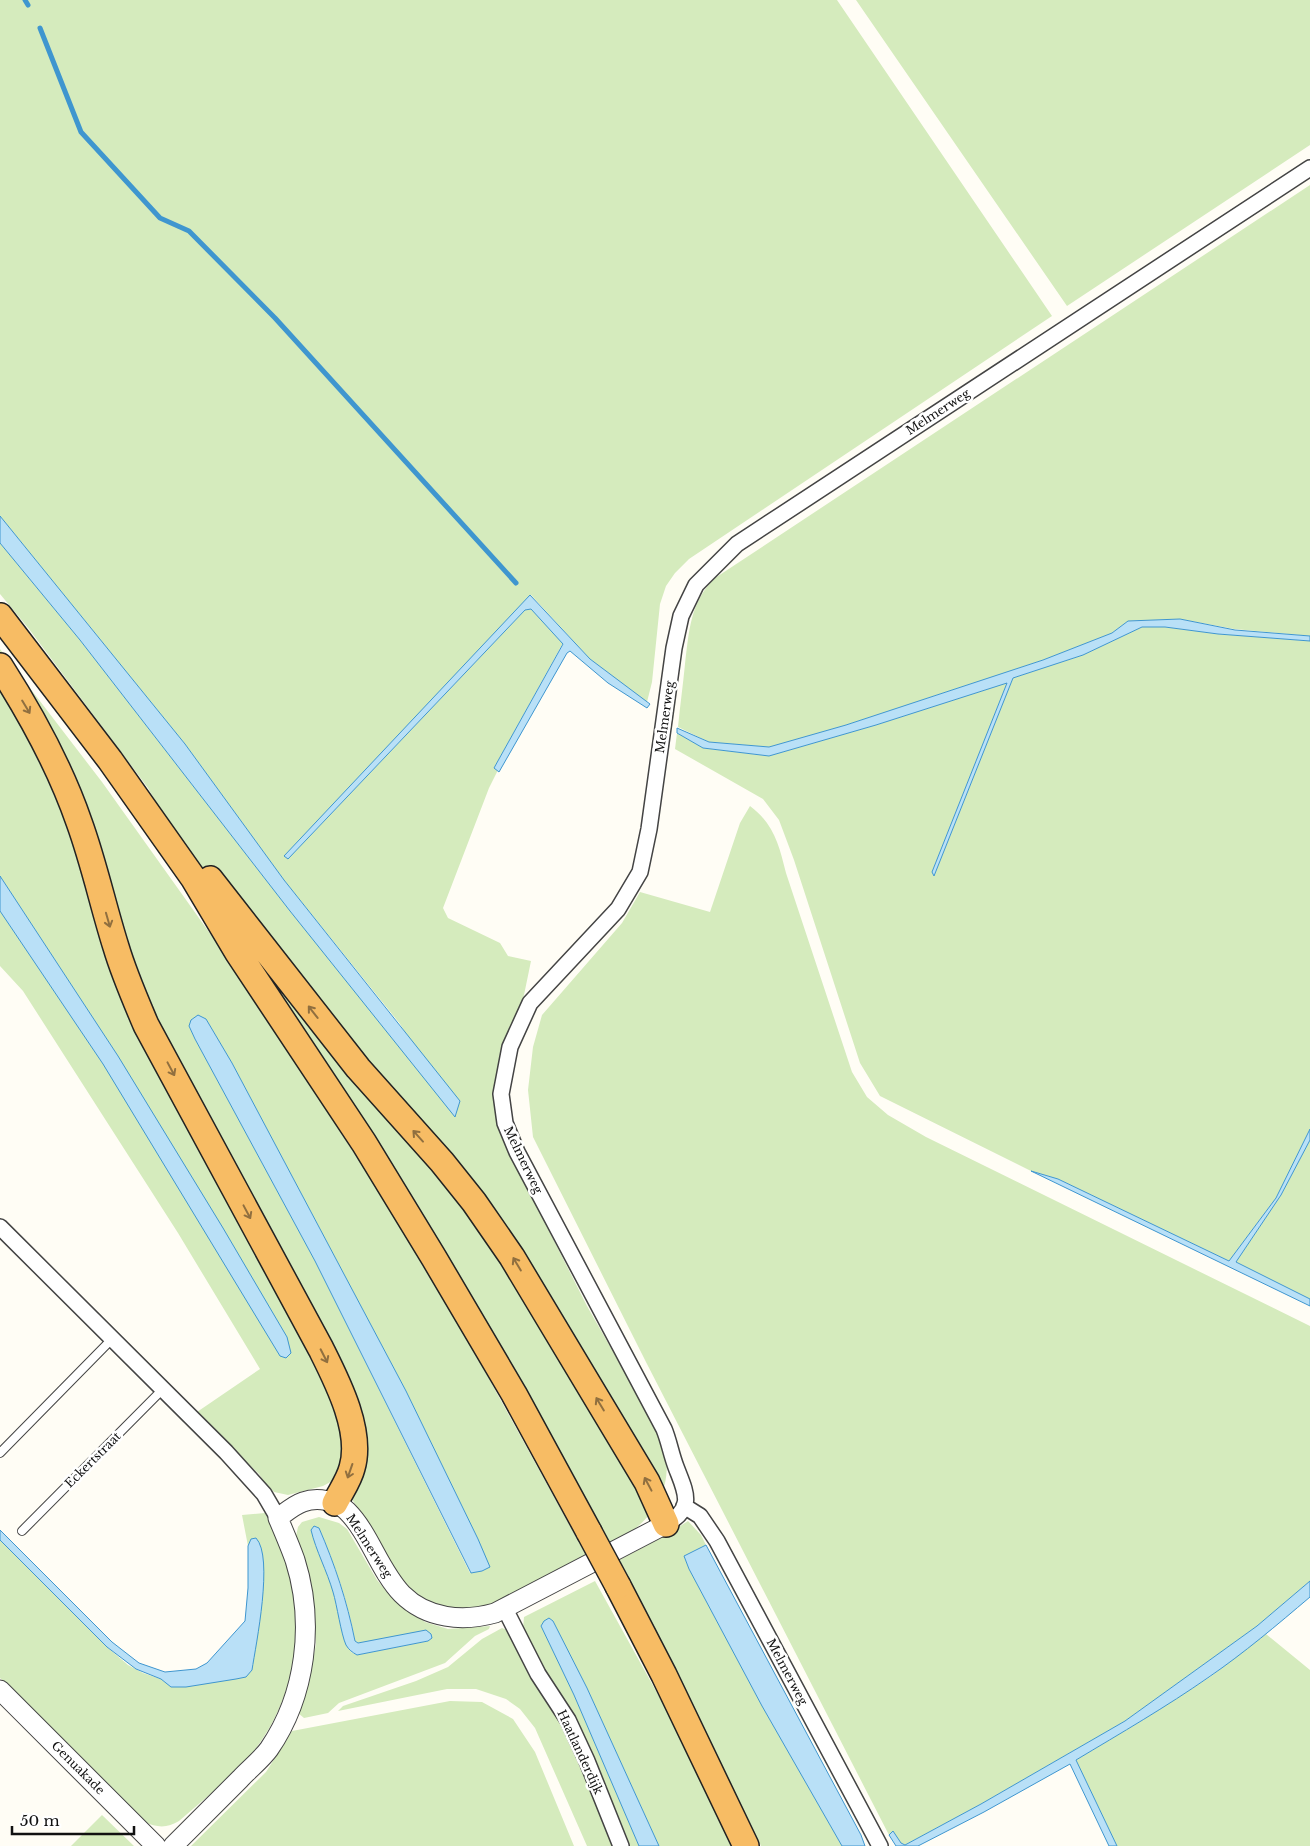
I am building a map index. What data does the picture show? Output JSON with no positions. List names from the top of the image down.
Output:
{
  "streets": {
    "street": ["Melmerweg", "Haatlanderdijk", "Genuakade"],
    "lane": ["Eckertstraat"]
  },
  "crossings": [
    ["Melmerweg", "Haatlanderdijk"]
  ],
  "scale_bar": "50 m"
}
